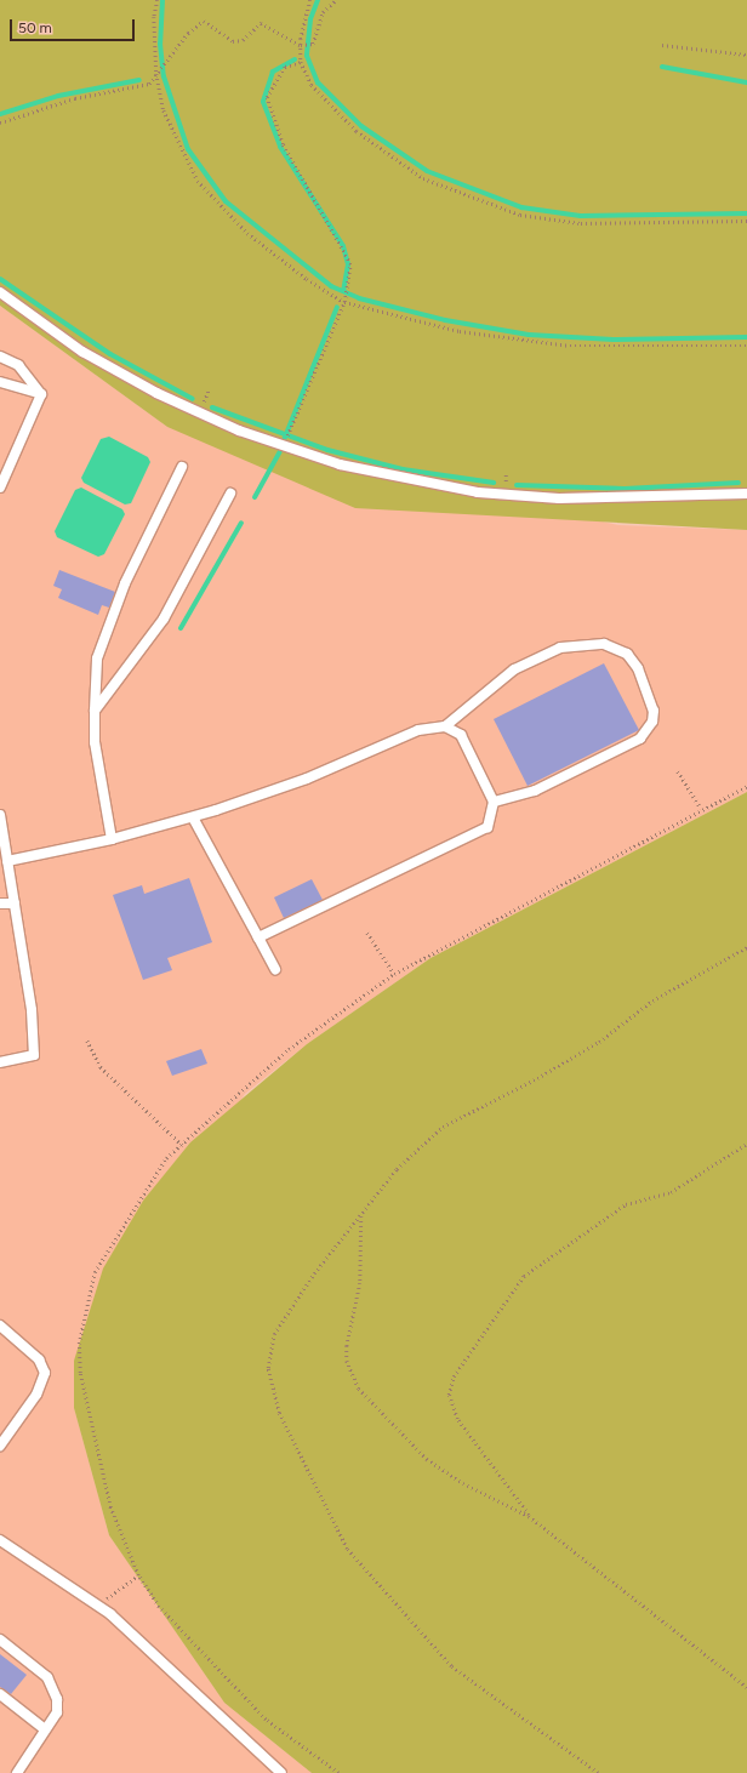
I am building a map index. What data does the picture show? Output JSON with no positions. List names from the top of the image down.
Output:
{
  "scale_bar": "50 m"
}
